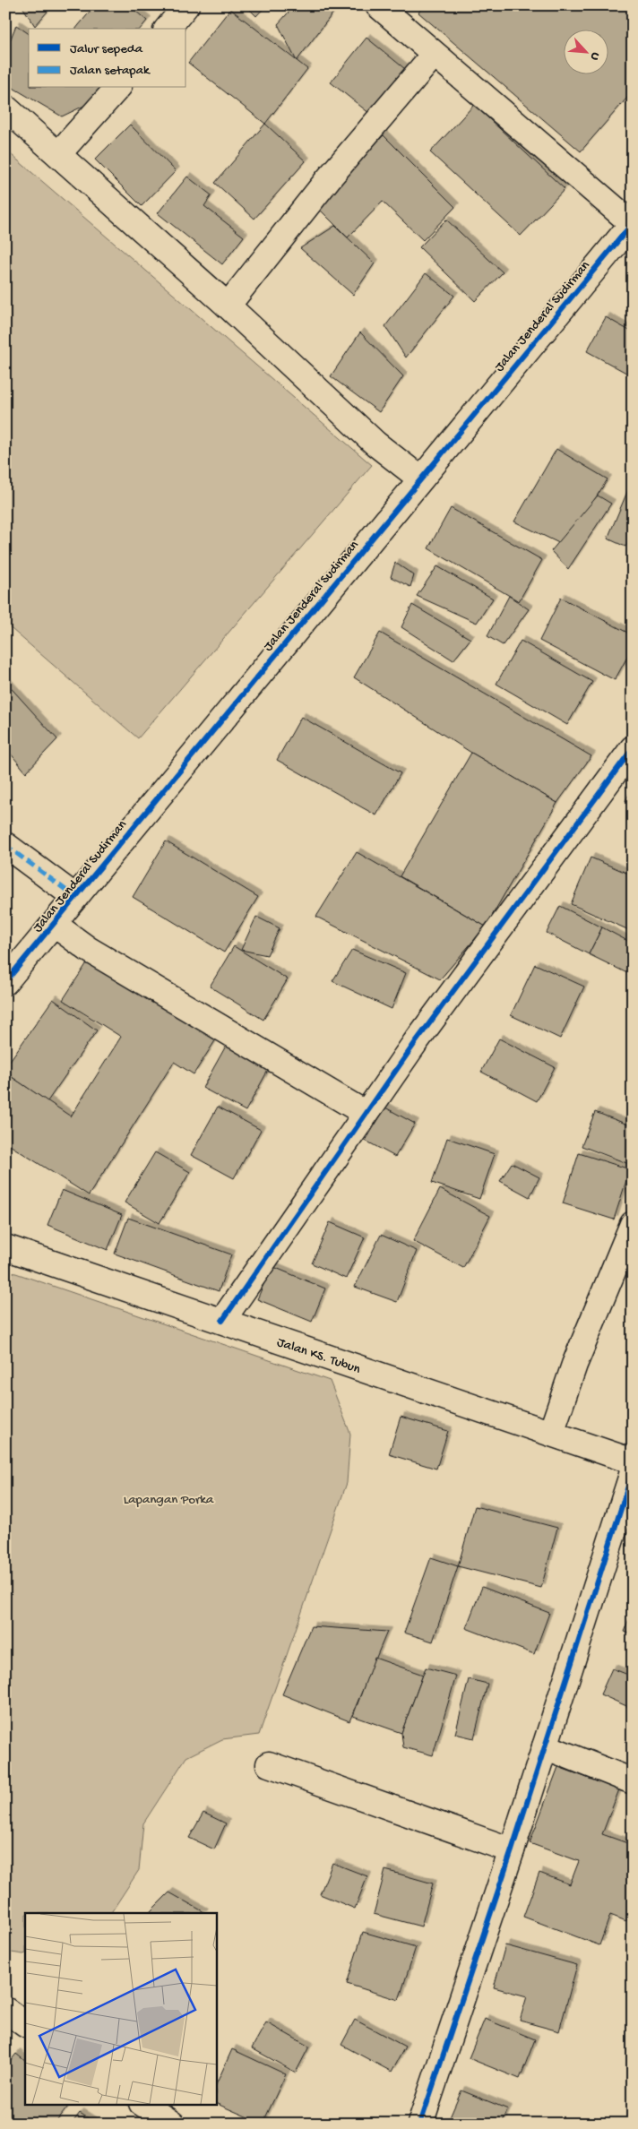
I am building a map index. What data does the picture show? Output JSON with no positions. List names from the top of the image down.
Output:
{
  "streets": {
    "street": ["Jalan Jenderal Sudirman", "Jalan KS. Tubun"]
  },
  "parks": ["Lapangan Porka"],
  "legend": ["Jalur sepeda", "Jalan setapak"],
  "north": "bottom right"
}
